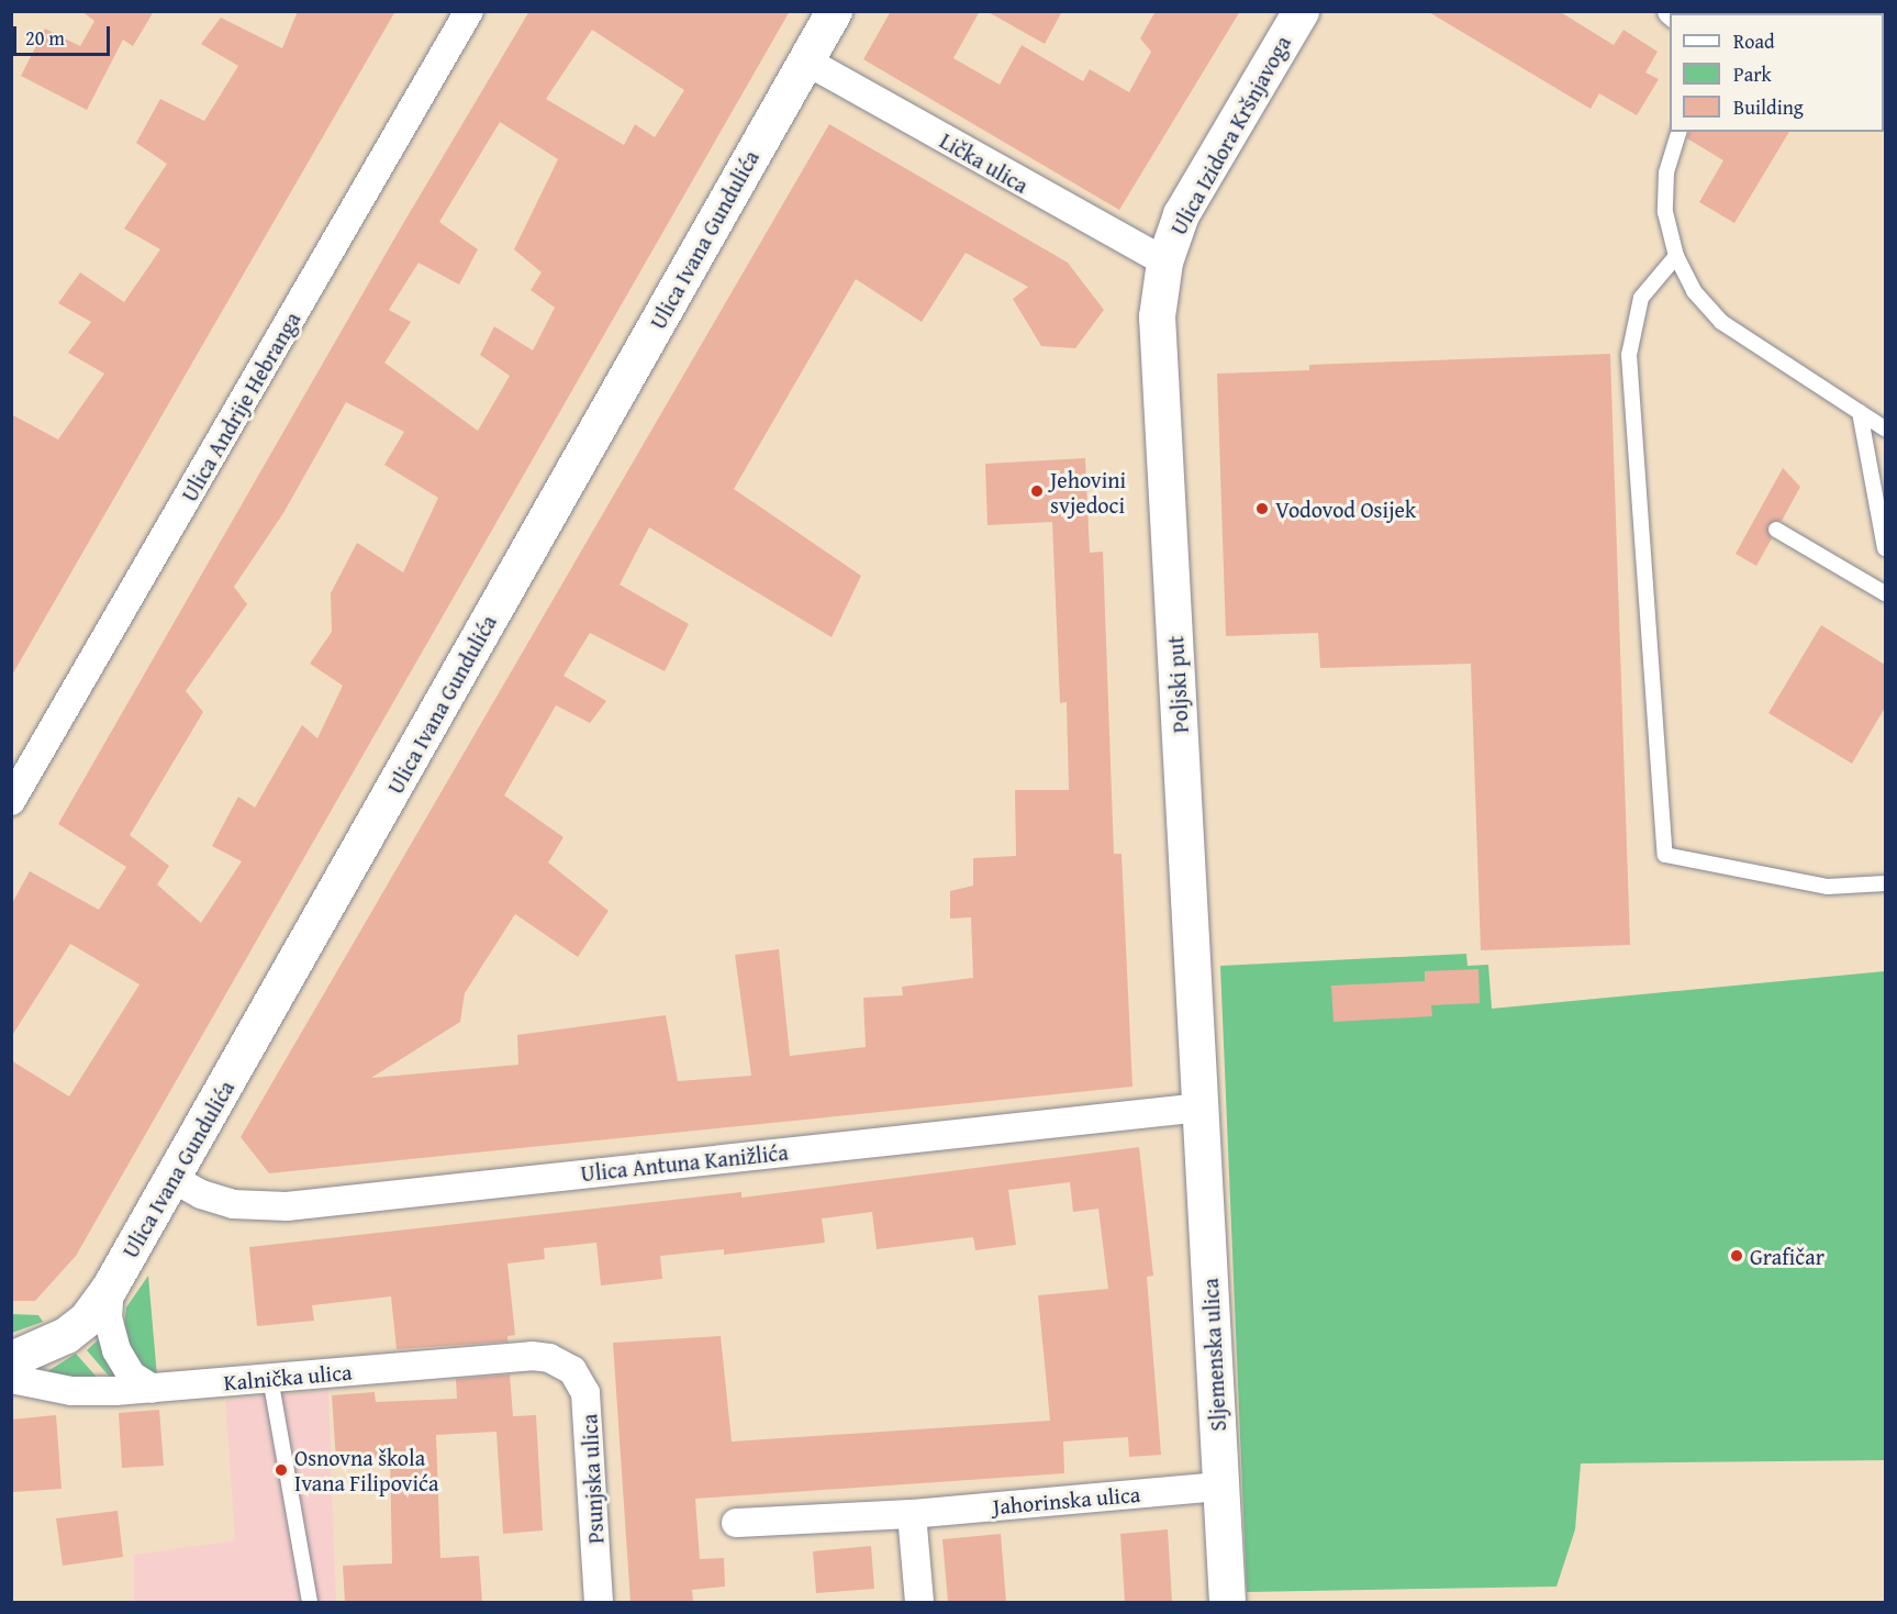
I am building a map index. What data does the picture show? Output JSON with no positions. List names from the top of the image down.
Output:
{
  "streets": {
    "street": [
      "Ulica Izidora Kršnjavoga",
      "Lička ulica",
      "Ulica Ivana Gundulića",
      "Ulica Andrije Hebranga",
      "Poljski put",
      "Ulica Antuna Kanižlića",
      "Sljemenska ulica",
      "Kalnička ulica",
      "Psunjska ulica",
      "Jahorinska ulica"
    ]
  },
  "crossings": [
    ["Ulica Izidora Kršnjavoga", "Lička ulica"],
    ["Ulica Izidora Kršnjavoga", "Poljski put"],
    ["Lička ulica", "Ulica Ivana Gundulića"],
    ["Lička ulica", "Poljski put"],
    ["Ulica Ivana Gundulića", "Ulica Antuna Kanižlića"],
    ["Poljski put", "Ulica Antuna Kanižlića"],
    ["Poljski put", "Sljemenska ulica"],
    ["Ulica Antuna Kanižlića", "Sljemenska ulica"],
    ["Sljemenska ulica", "Jahorinska ulica"],
    ["Kalnička ulica", "Psunjska ulica"]
  ],
  "places": [
    "Jehovini svjedoci",
    "Vodovod Osijek",
    "Grafičar",
    "Osnovna škola Ivana Filipovića"
  ],
  "legend": ["Road", "Park", "Building"],
  "scale_bar": "20 m"
}
